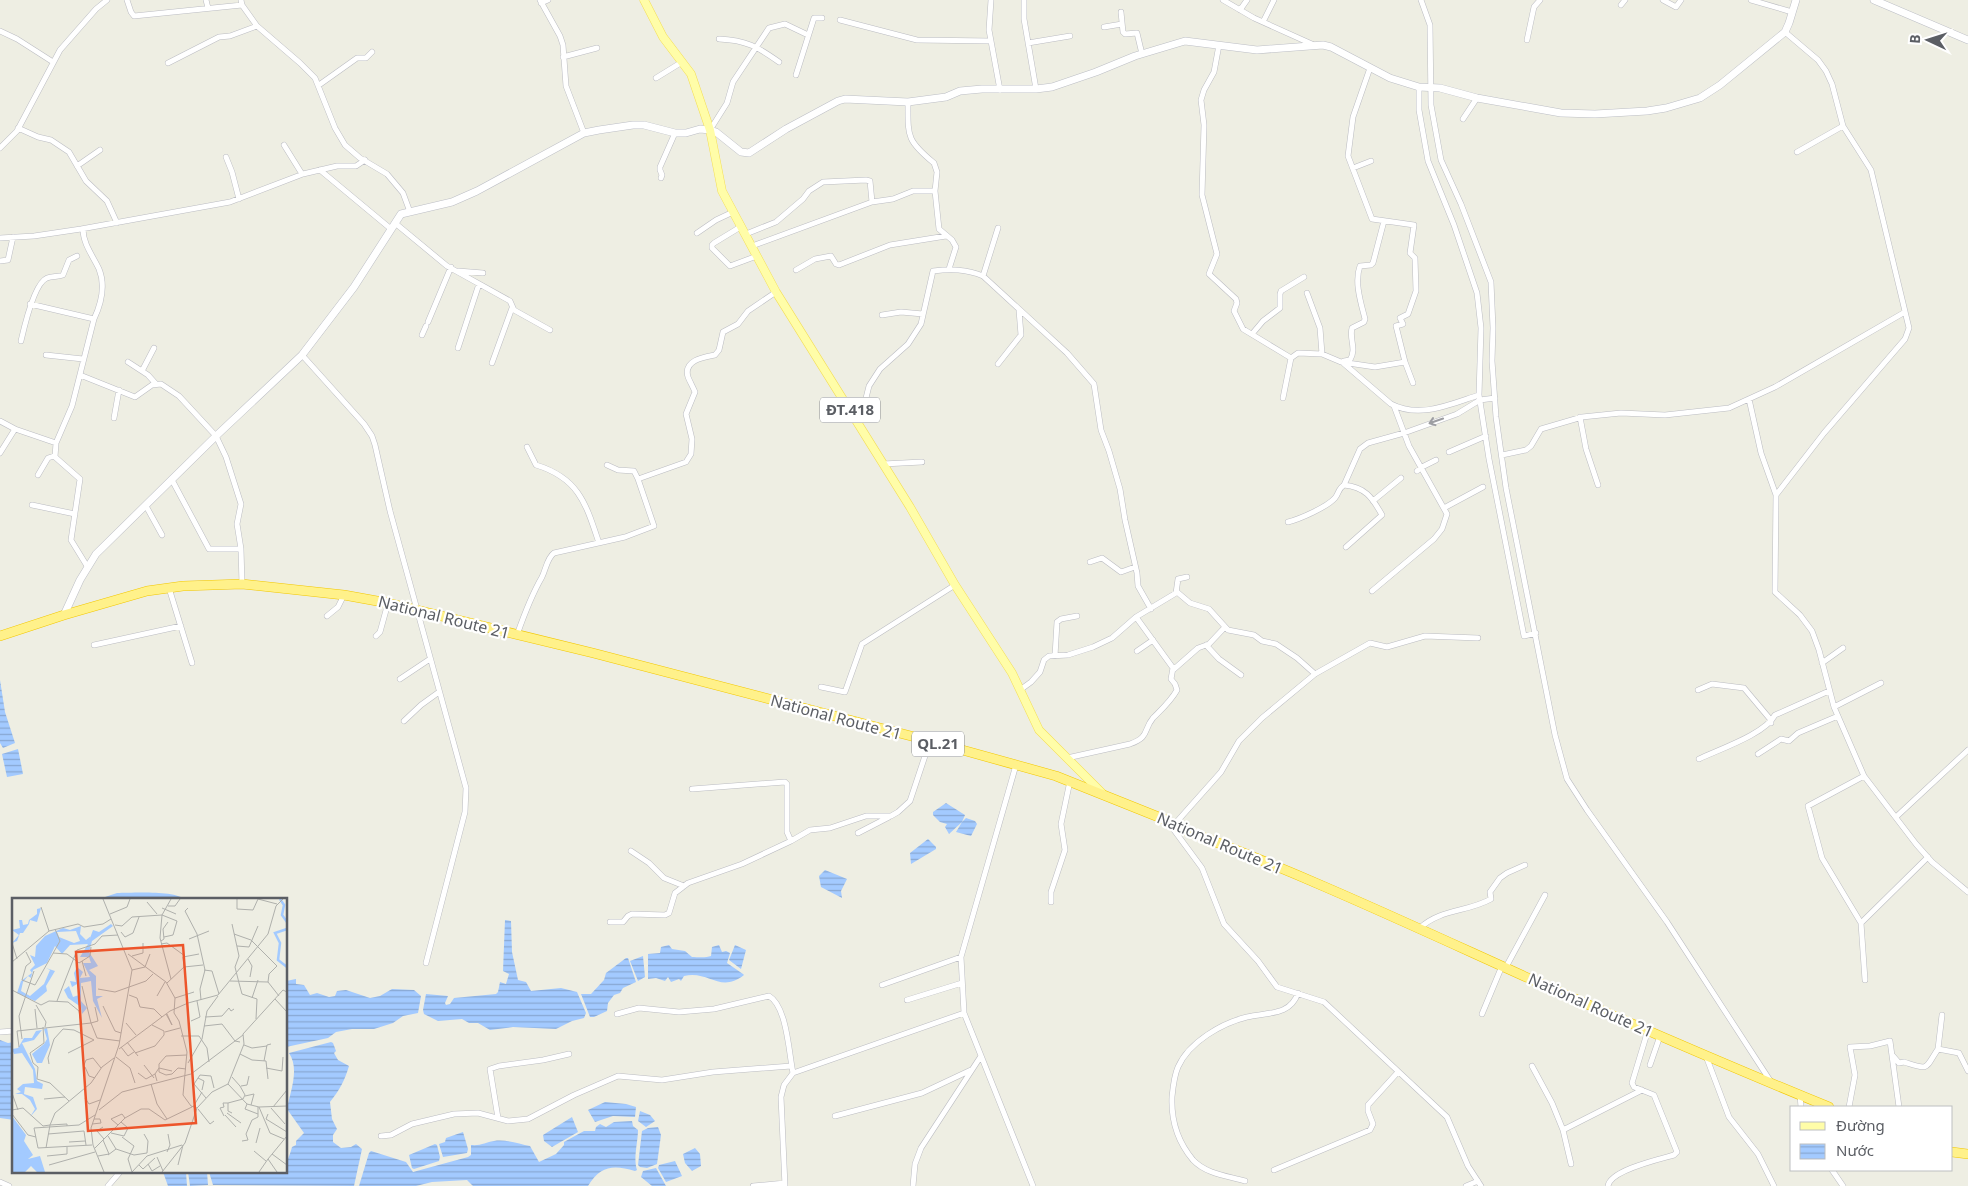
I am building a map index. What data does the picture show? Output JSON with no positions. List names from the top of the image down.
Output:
{
  "streets": {
    "highway": ["National Route 21", "QL.21"],
    "main road": ["ĐT.418"]
  },
  "crossings": [
    ["ĐT.418", "National Route 21"]
  ],
  "legend": ["Đường", "Nước"],
  "north": "left"
}
